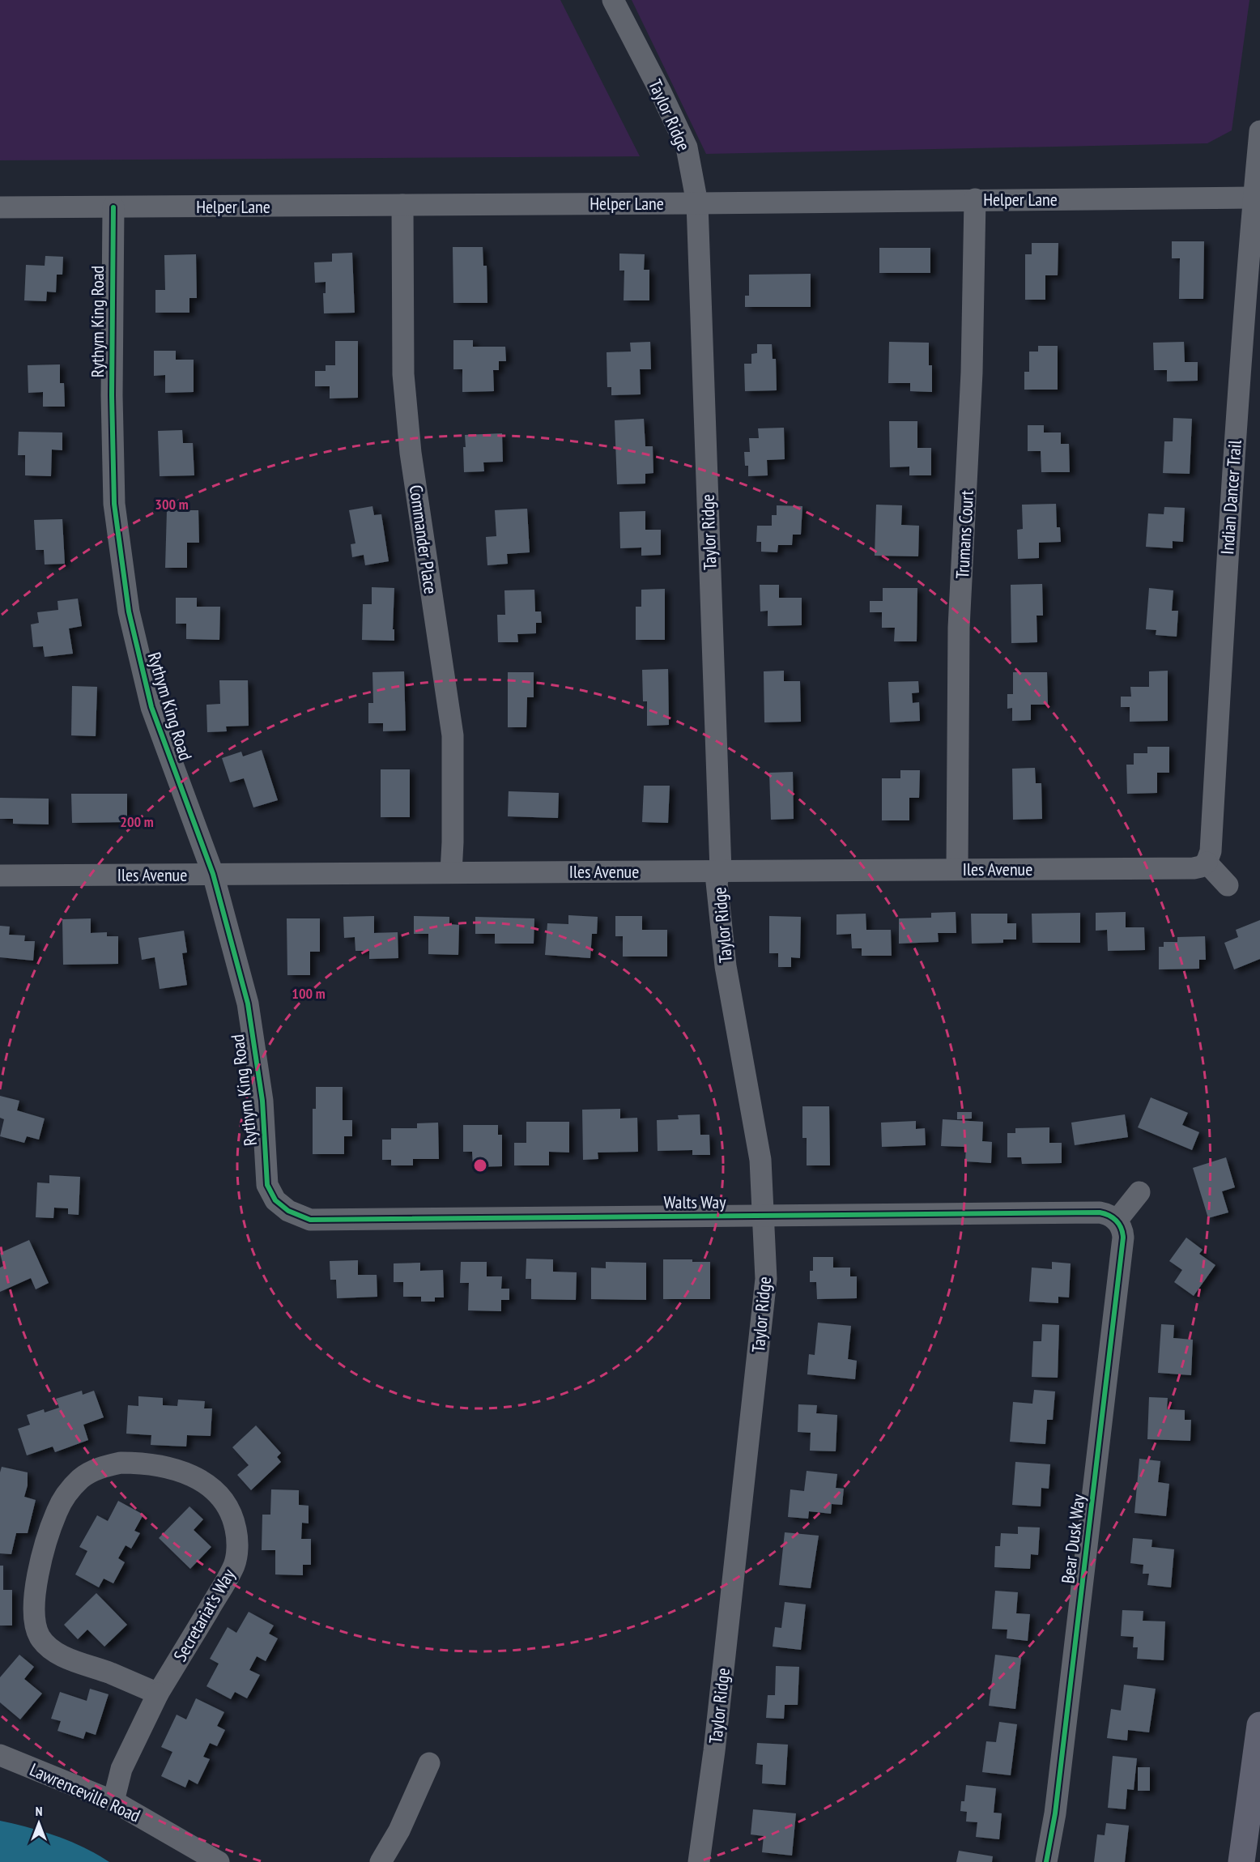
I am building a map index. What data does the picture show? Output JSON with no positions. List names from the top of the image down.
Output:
{
  "streets": {
    "street": [
      "Taylor Ridge",
      "Helper Lane",
      "Rythym King Road",
      "Indian Dancer Trail",
      "Trumans Court",
      "Commander Place",
      "Iles Avenue",
      "Walts Way",
      "Bear Dusk Way",
      "Secretariat's Way",
      "Lawrenceville Road"
    ]
  },
  "crossings": [
    ["Taylor Ridge", "Helper Lane"],
    ["Taylor Ridge", "Iles Avenue"],
    ["Taylor Ridge", "Walts Way"],
    ["Helper Lane", "Rythym King Road"],
    ["Helper Lane", "Indian Dancer Trail"],
    ["Helper Lane", "Trumans Court"],
    ["Helper Lane", "Commander Place"],
    ["Rythym King Road", "Iles Avenue"],
    ["Rythym King Road", "Walts Way"],
    ["Indian Dancer Trail", "Iles Avenue"],
    ["Trumans Court", "Iles Avenue"],
    ["Commander Place", "Iles Avenue"],
    ["Walts Way", "Bear Dusk Way"],
    ["Secretariat's Way", "Lawrenceville Road"]
  ],
  "north": "top",
  "rings": ["300 m", "200 m", "100 m"]
}
